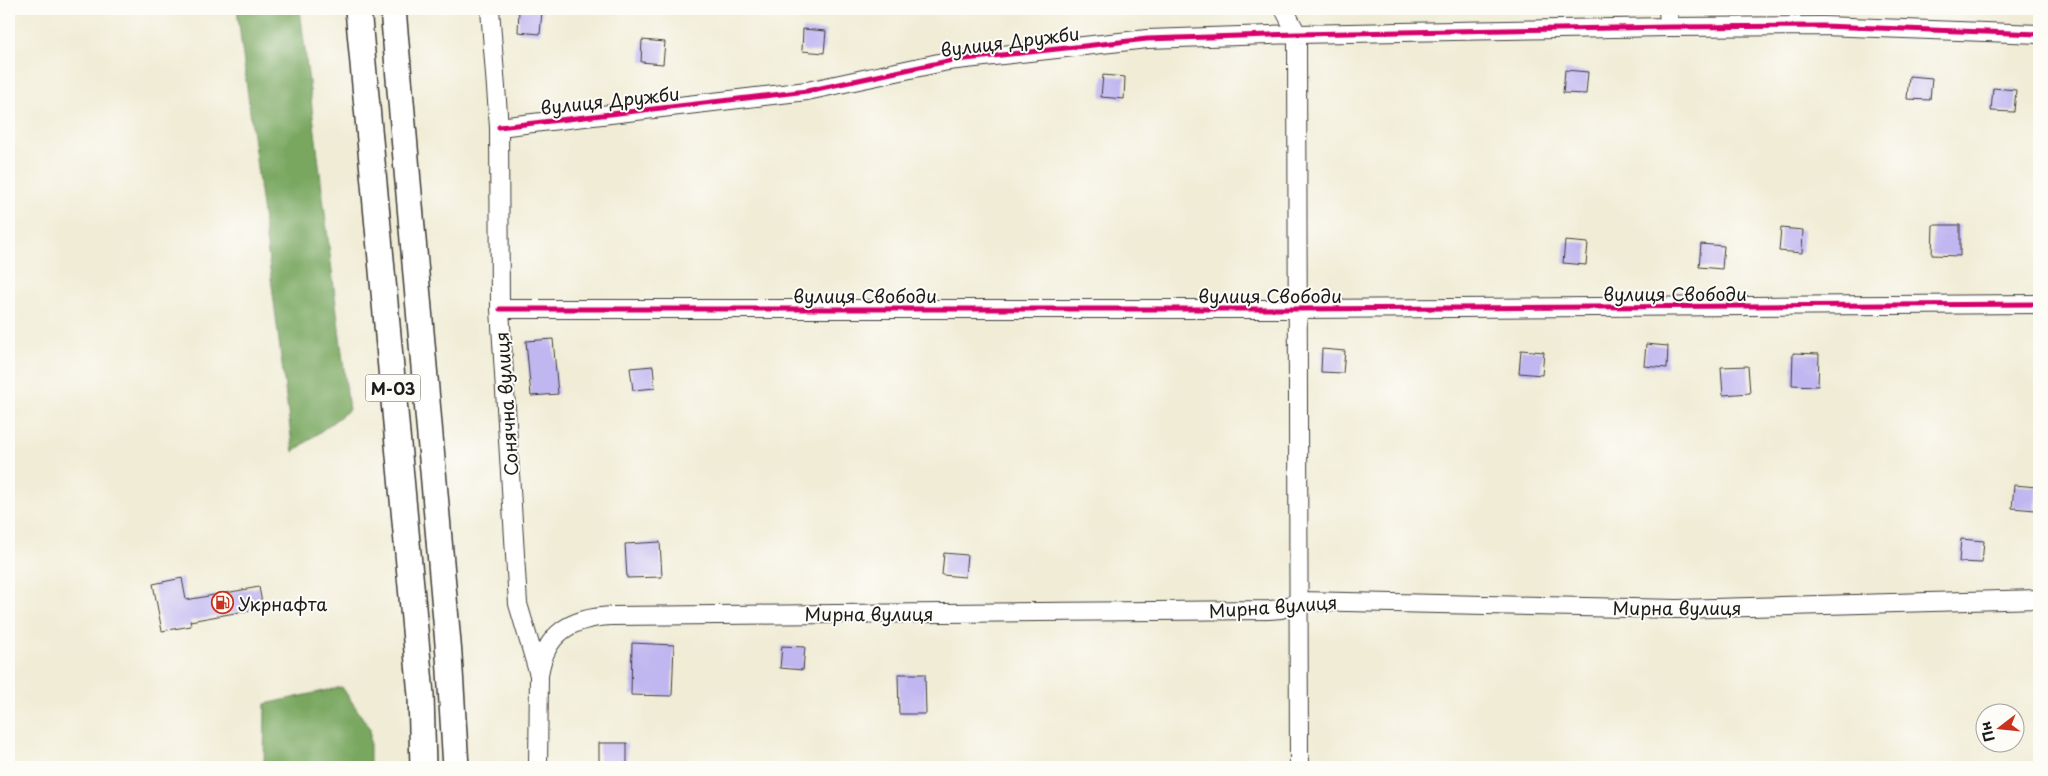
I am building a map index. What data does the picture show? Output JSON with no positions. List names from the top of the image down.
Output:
{
  "streets": {
    "highway": ["М-03"],
    "street": [
      "вулиця Дружби",
      "вулиця Свободи",
      "Сонячна вулиця",
      "Мирна вулиця"
    ]
  },
  "crossings": [
    ["вулиця Дружби", "Сонячна вулиця"],
    ["вулиця Свободи", "Сонячна вулиця"],
    ["Сонячна вулиця", "Мирна вулиця"]
  ],
  "places": {
    "fuel station": ["Укрнафта"]
  },
  "north": "left"
}
